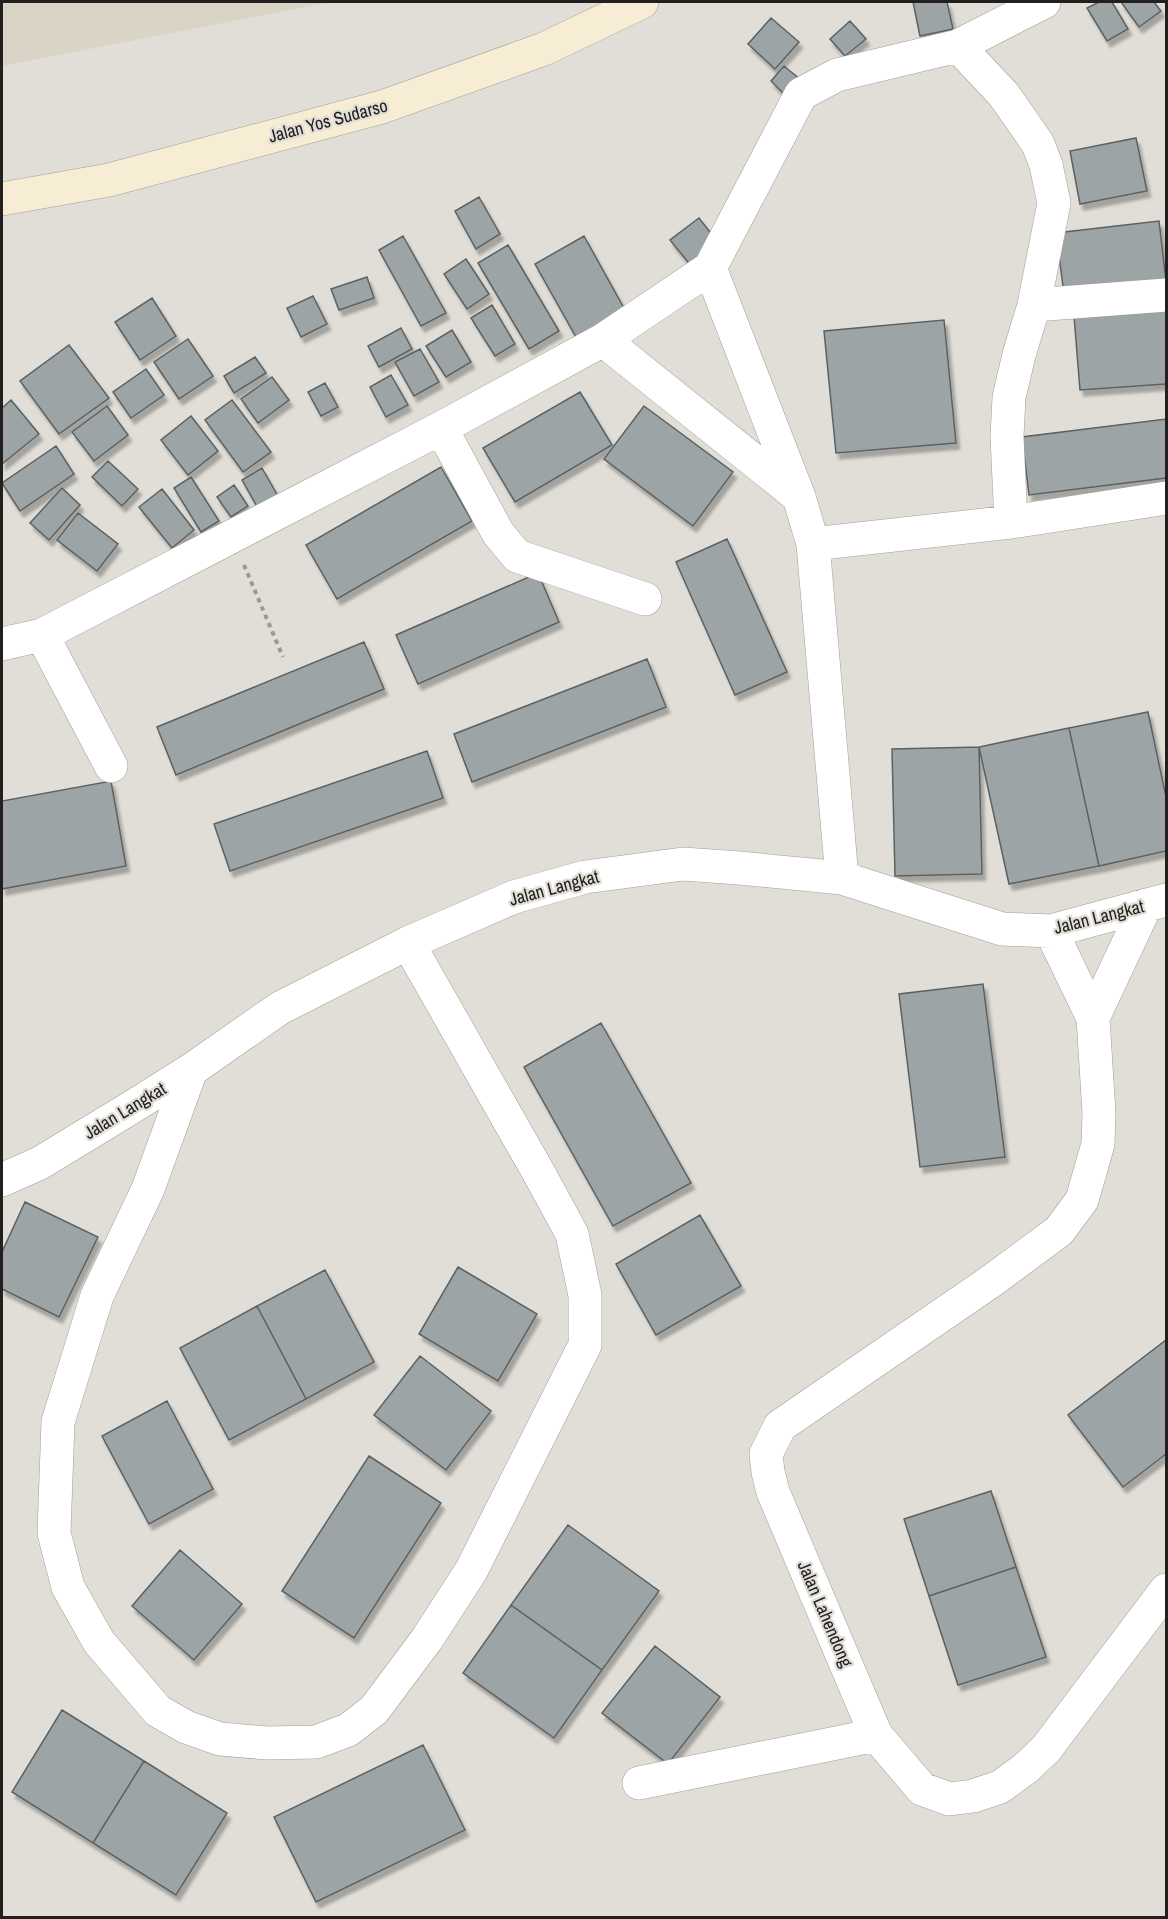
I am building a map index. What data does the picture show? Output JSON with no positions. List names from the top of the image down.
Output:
{
  "streets": {
    "main road": ["Jalan Yos Sudarso"],
    "street": ["Jalan Langkat", "Jalan Lahendong"]
  }
}
